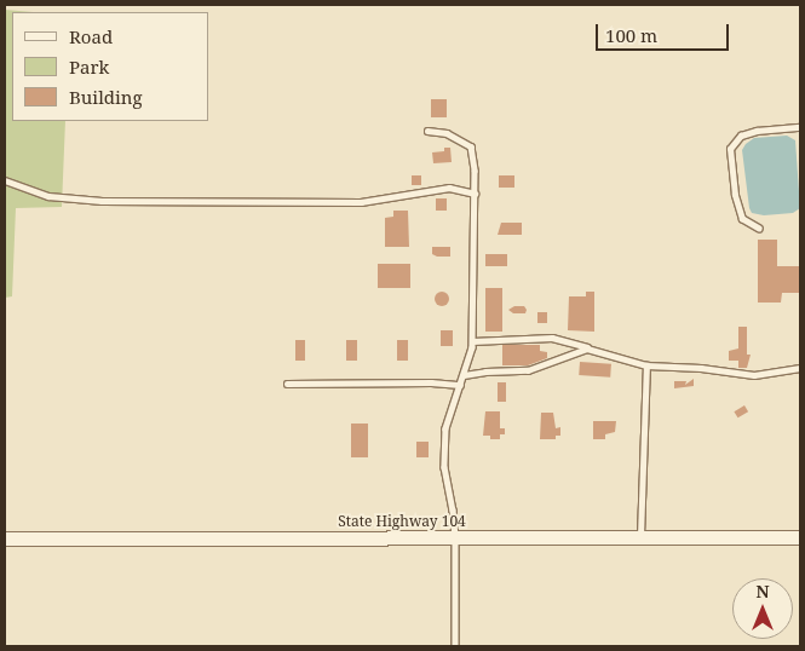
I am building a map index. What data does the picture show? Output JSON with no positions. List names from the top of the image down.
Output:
{
  "streets": {
    "main road": ["State Highway 104"]
  },
  "legend": ["Road", "Park", "Building"],
  "scale_bar": "100 m",
  "north": "top"
}
